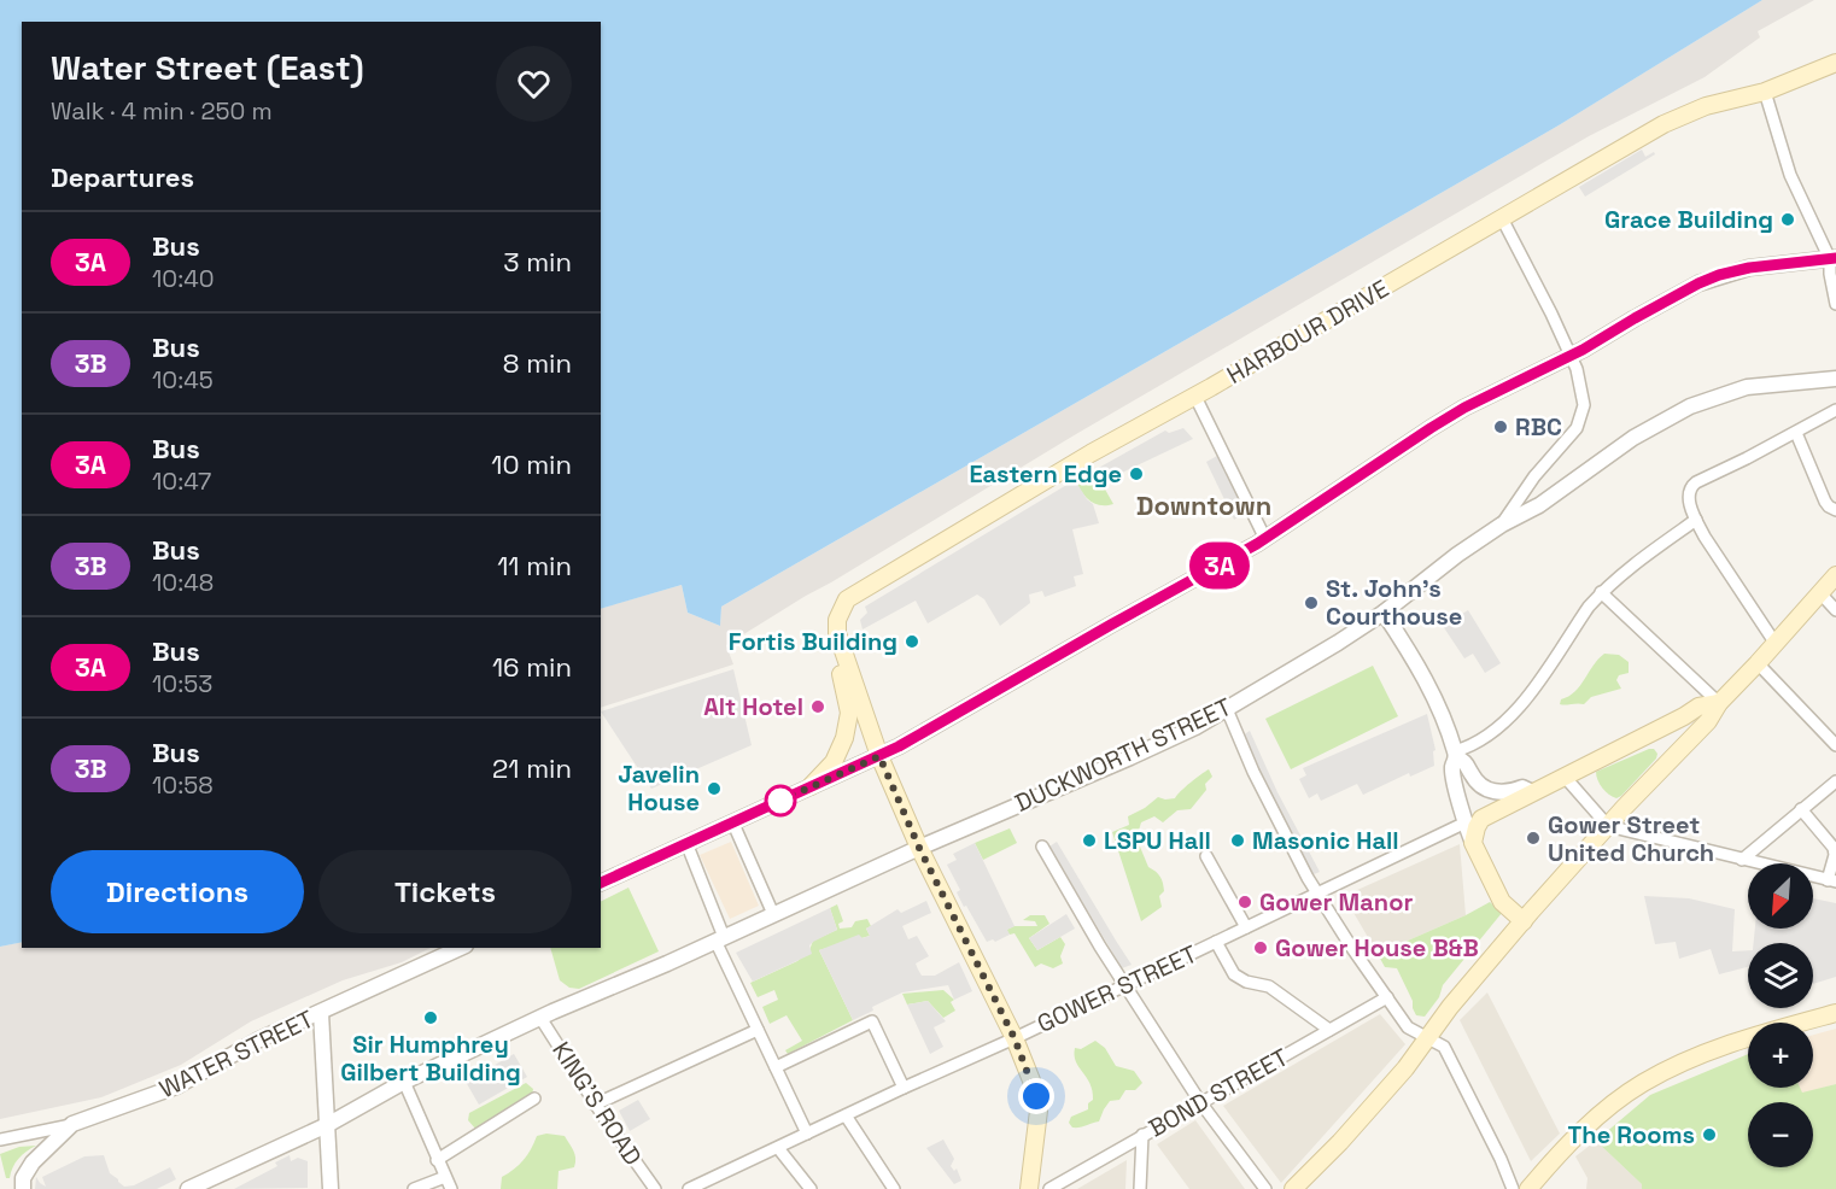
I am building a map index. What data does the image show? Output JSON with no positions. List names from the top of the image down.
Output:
{
  "streets": {
    "main road": ["HARBOUR DRIVE"],
    "street": [
      "DUCKWORTH STREET",
      "GOWER STREET",
      "WATER STREET",
      "BOND STREET",
      "KING'S ROAD"
    ]
  },
  "crossings": [
    ["DUCKWORTH STREET", "KING'S ROAD"]
  ],
  "districts": ["Downtown"],
  "places": [
    "Grace Building",
    "RBC",
    "Eastern Edge",
    "St. John's Courthouse",
    "Fortis Building",
    "Alt Hotel",
    "Javelin House",
    "Gower Street United Church",
    "LSPU Hall",
    "Masonic Hall",
    "Gower Manor",
    "Gower House B&B",
    "Sir Humphrey Gilbert Building",
    "The Rooms"
  ],
  "lines": ["bus line 3A"],
  "north": "bottom left",
  "page": {
    "on_map": "3A",
    "heading": [
      ["Water Street (East)", "Walk · 4 min · 250 m"],
      "Departures"
    ],
    "list": [
      {
        "mark": "3A",
        "name": "Bus",
        "note": "10:40",
        "value": "3 min"
      },
      {
        "mark": "3B",
        "name": "Bus",
        "note": "10:45",
        "value": "8 min"
      },
      {
        "mark": "3A",
        "name": "Bus",
        "note": "10:47",
        "value": "10 min"
      },
      {
        "mark": "3B",
        "name": "Bus",
        "note": "10:48",
        "value": "11 min"
      },
      {
        "mark": "3A",
        "name": "Bus",
        "note": "10:53",
        "value": "16 min"
      },
      {
        "mark": "3B",
        "name": "Bus",
        "note": "10:58",
        "value": "21 min"
      }
    ],
    "buttons": ["Directions", "Tickets"],
    "map_buttons": ["+", "−"]
  }
}
